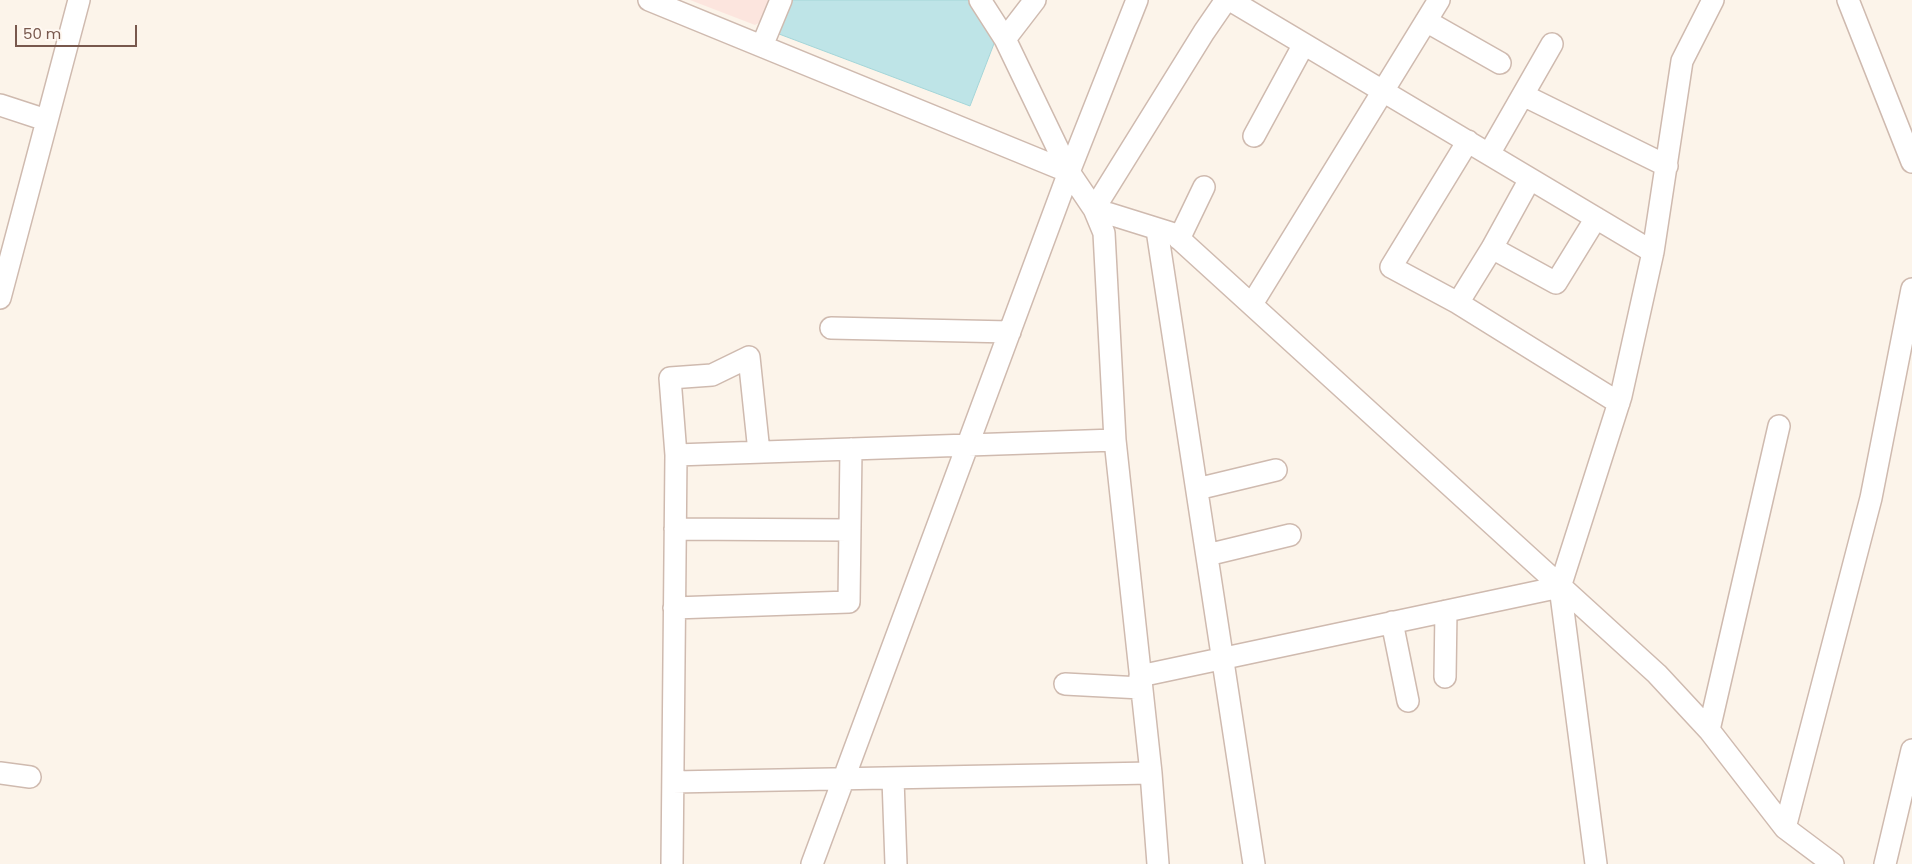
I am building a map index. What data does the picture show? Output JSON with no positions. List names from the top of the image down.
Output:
{
  "scale_bar": "50 m"
}
